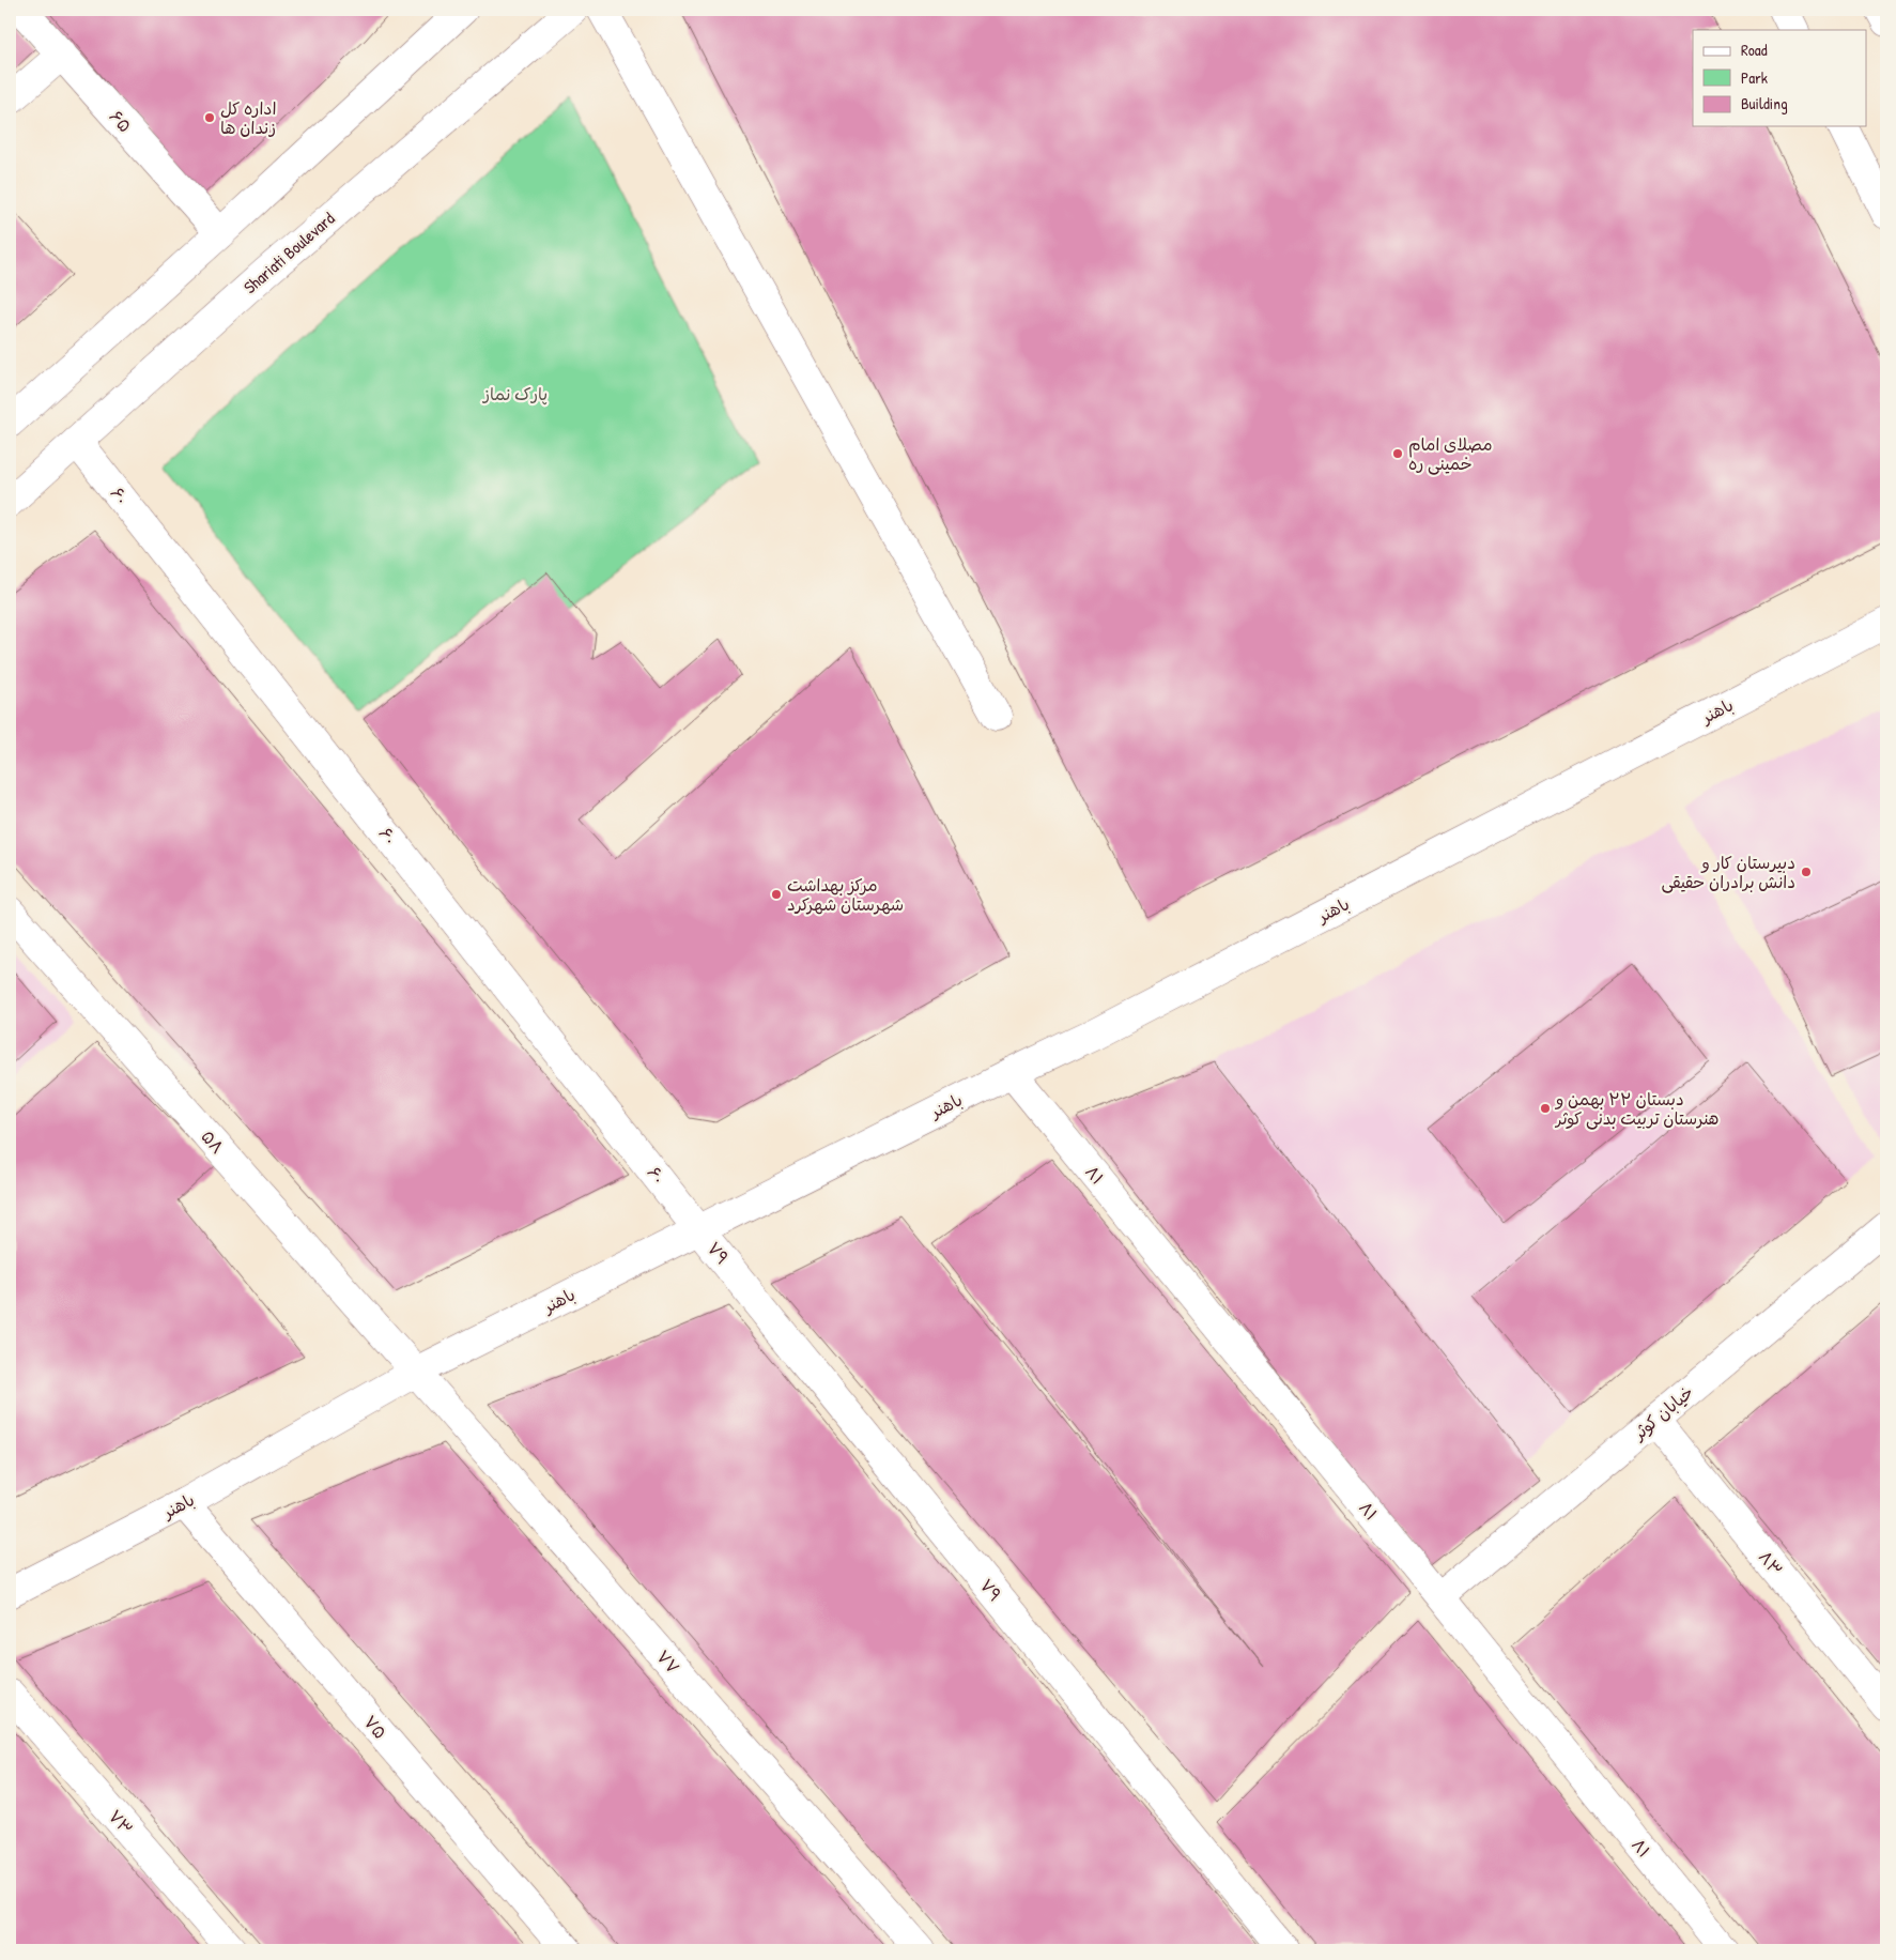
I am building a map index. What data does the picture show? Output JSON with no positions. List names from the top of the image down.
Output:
{
  "streets": {
    "street": [
      "۶۵",
      "Shariati Boulevard",
      "۶۰",
      "باهنر",
      "۵۸",
      "۸۱",
      "۷۹",
      "خیابان کوثر",
      "۸۳",
      "۷۷",
      "۷۵",
      "۷۳"
    ]
  },
  "crossings": [
    ["Shariati Boulevard", "۶۰"],
    ["۶۰", "باهنر"],
    ["۶۰", "۷۹"],
    ["باهنر", "۵۸"],
    ["باهنر", "۸۱"],
    ["باهنر", "۷۹"],
    ["باهنر", "۷۷"],
    ["باهنر", "۷۵"],
    ["۵۸", "۷۷"],
    ["۸۱", "خیابان کوثر"],
    ["خیابان کوثر", "۸۳"]
  ],
  "parks": ["پارک نماز"],
  "places": [
    "اداره کل زندان ها",
    "مصلای امام خمینی ره",
    "دبیرستان کار و دانش برادران حقیقی",
    "مرکز بهداشت شهرستان شهرکرد",
    "دبستان ۲۲ بهمن و هنرستان تربیت بدنی کوثر"
  ],
  "legend": ["Road", "Park", "Building"]
}
